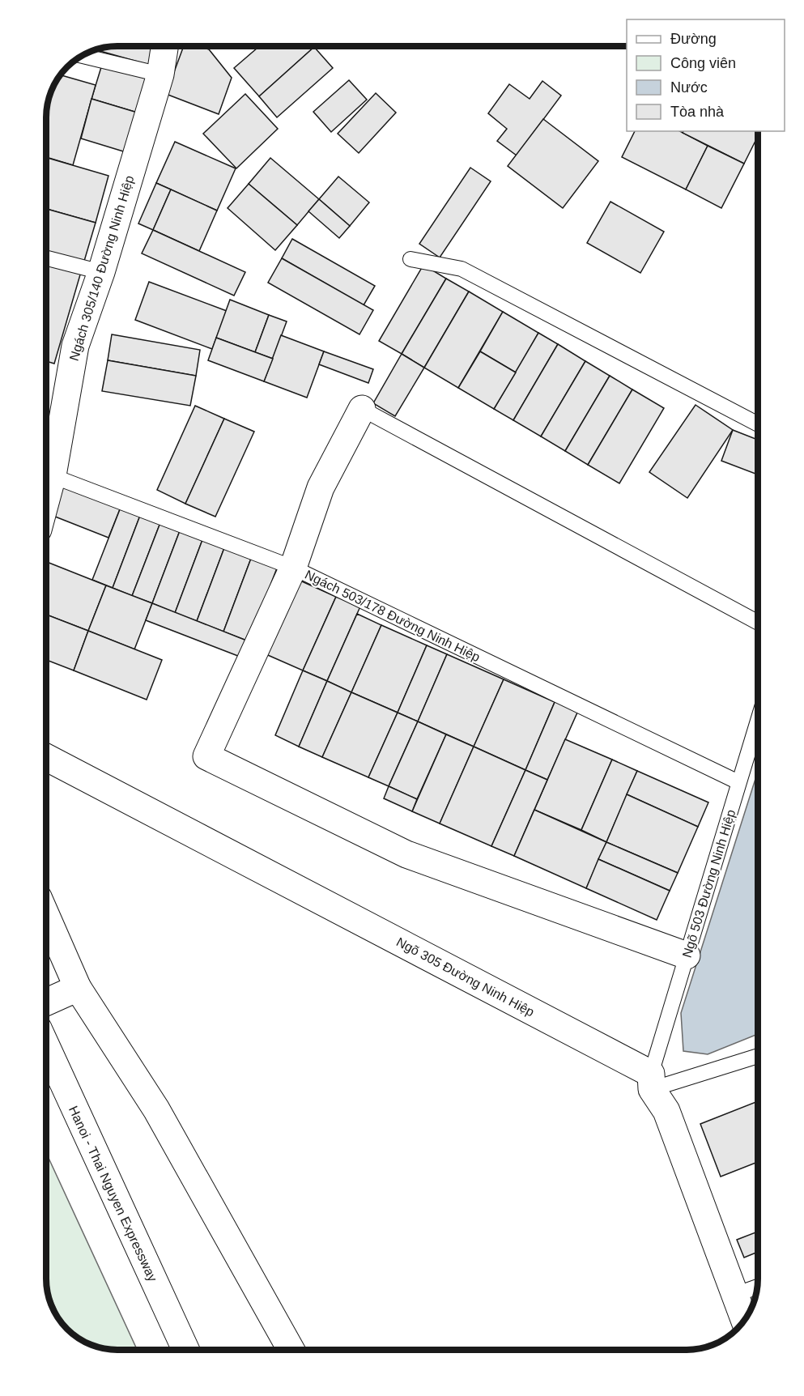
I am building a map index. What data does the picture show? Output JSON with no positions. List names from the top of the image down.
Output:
{
  "streets": {
    "main road": ["Ngách 305/140 Đường Ninh Hiệp", "Ngõ 305 Đường Ninh Hiệp", "Hanoi - Thai Nguyen Expressway"],
    "lane": ["Ngách 503/178 Đường Ninh Hiệp", "Ngõ 503 Đường Ninh Hiệp"]
  },
  "crossings": [
    ["Ngách 503/178 Đường Ninh Hiệp", "Ngõ 503 Đường Ninh Hiệp"],
    ["Ngõ 503 Đường Ninh Hiệp", "Ngõ 305 Đường Ninh Hiệp"]
  ],
  "legend": [
    "Đường",
    "Công viên",
    "Nước",
    "Tòa nhà"
  ]
}
